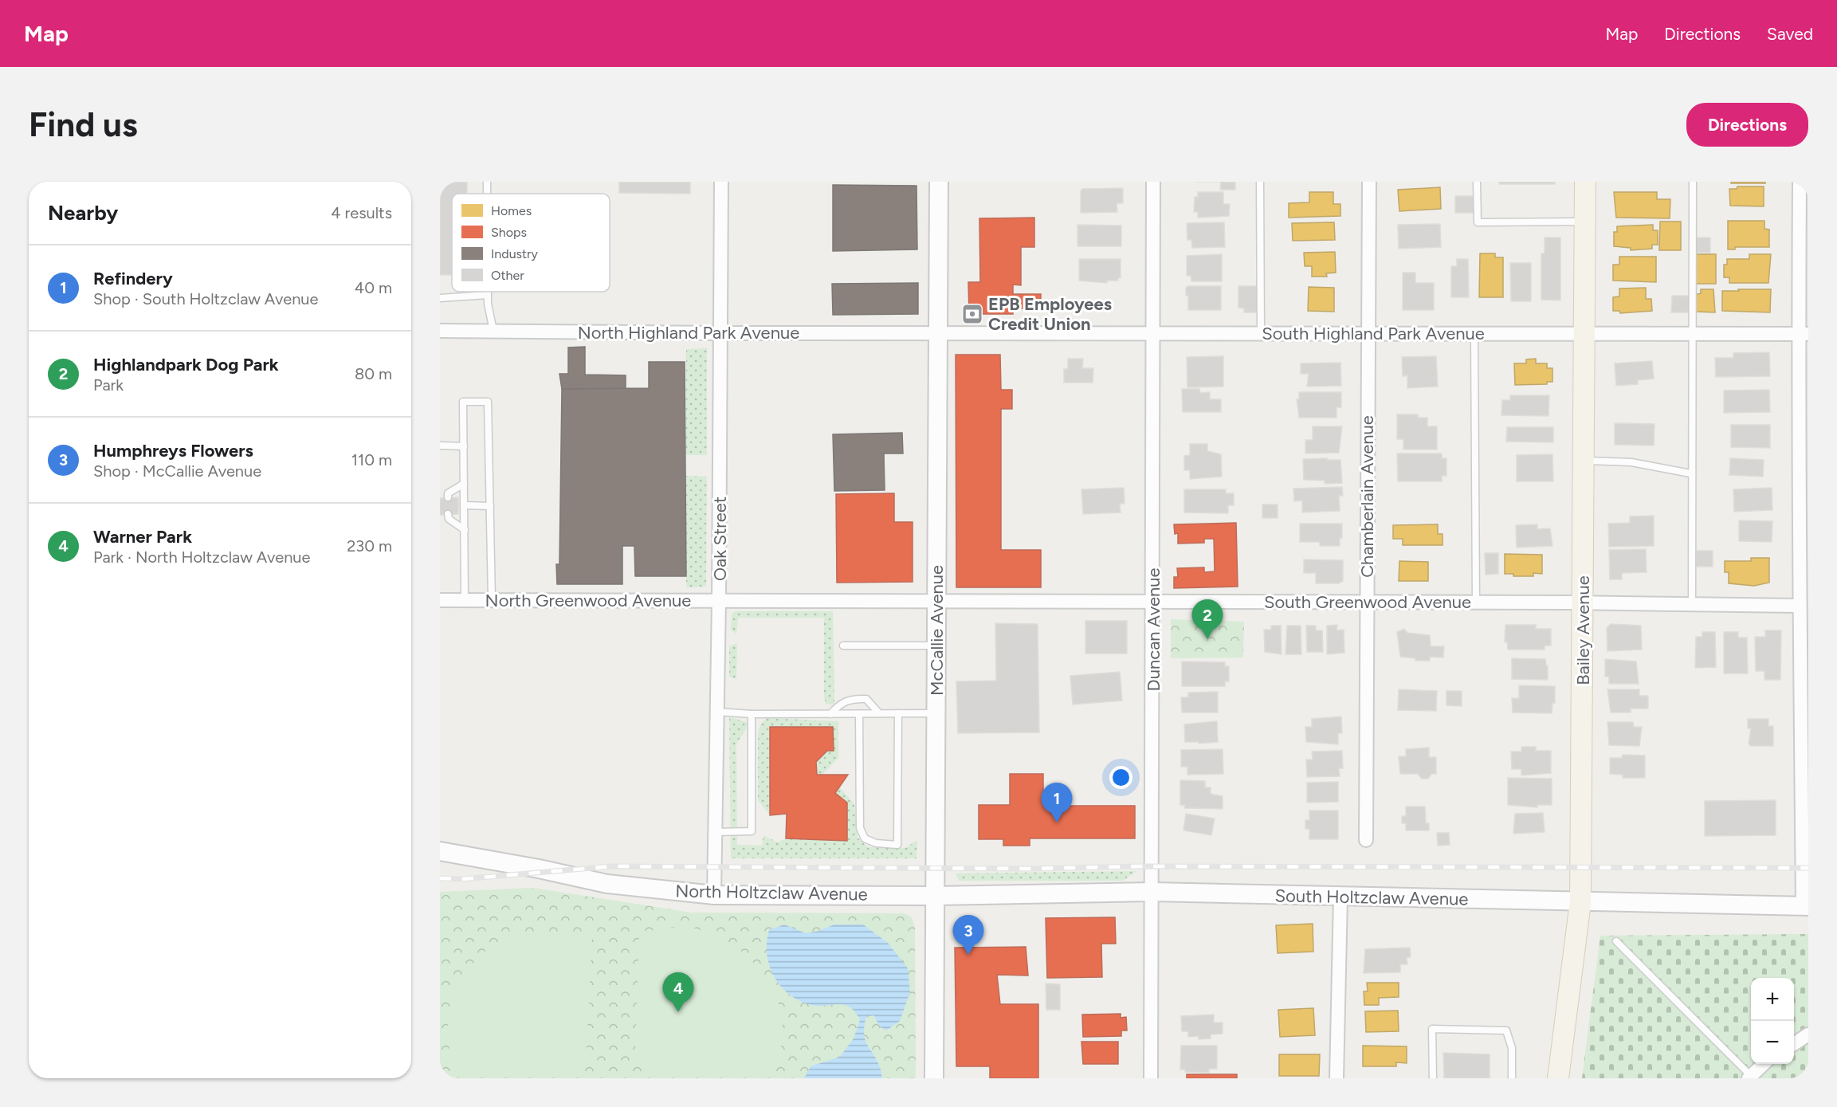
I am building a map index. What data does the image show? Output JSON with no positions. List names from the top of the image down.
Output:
{
  "streets": {
    "main road": [
      "McCallie Avenue",
      "Bailey Avenue",
      "North Holtzclaw Avenue",
      "South Holtzclaw Avenue"
    ],
    "street": [
      "North Highland Park Avenue",
      "South Highland Park Avenue",
      "Chamberlain Avenue",
      "Oak Street",
      "North Greenwood Avenue",
      "South Greenwood Avenue",
      "Duncan Avenue"
    ]
  },
  "crossings": [
    ["North Highland Park Avenue", "South Highland Park Avenue"],
    ["North Highland Park Avenue", "Oak Street"],
    ["North Highland Park Avenue", "McCallie Avenue"],
    ["South Highland Park Avenue", "Chamberlain Avenue"],
    ["South Highland Park Avenue", "Duncan Avenue"],
    ["South Highland Park Avenue", "McCallie Avenue"],
    ["South Highland Park Avenue", "Bailey Avenue"],
    ["Chamberlain Avenue", "South Greenwood Avenue"],
    ["Oak Street", "North Greenwood Avenue"],
    ["Oak Street", "North Holtzclaw Avenue"],
    ["North Greenwood Avenue", "South Greenwood Avenue"],
    ["North Greenwood Avenue", "McCallie Avenue"],
    ["South Greenwood Avenue", "Duncan Avenue"],
    ["South Greenwood Avenue", "McCallie Avenue"],
    ["South Greenwood Avenue", "Bailey Avenue"],
    ["Duncan Avenue", "South Holtzclaw Avenue"],
    ["McCallie Avenue", "North Holtzclaw Avenue"],
    ["McCallie Avenue", "South Holtzclaw Avenue"],
    ["Bailey Avenue", "South Holtzclaw Avenue"],
    ["North Holtzclaw Avenue", "South Holtzclaw Avenue"]
  ],
  "places": {
    "bank": ["EPB Employees Credit Union"]
  },
  "legend": [
    "Homes",
    "Shops",
    "Industry",
    "Other"
  ],
  "page": {
    "header": "Map",
    "nav": ["Map", "Directions", "Saved"],
    "buttons": "Directions",
    "title": "Find us",
    "heading": ["Nearby", "4 results"],
    "list": [
      {
        "mark": "1",
        "name": "Refindery",
        "note": "Shop · South Holtzclaw Avenue",
        "value": "40 m"
      },
      {
        "mark": "2",
        "name": "Highlandpark Dog Park",
        "note": "Park",
        "value": "80 m"
      },
      {
        "mark": "3",
        "name": "Humphreys Flowers",
        "note": "Shop · McCallie Avenue",
        "value": "110 m"
      },
      {
        "mark": "4",
        "name": "Warner Park",
        "note": "Park · North Holtzclaw Avenue",
        "value": "230 m"
      }
    ],
    "pins": [
      "2",
      "1",
      "3",
      "4"
    ],
    "map_buttons": ["+", "−"]
  }
}
